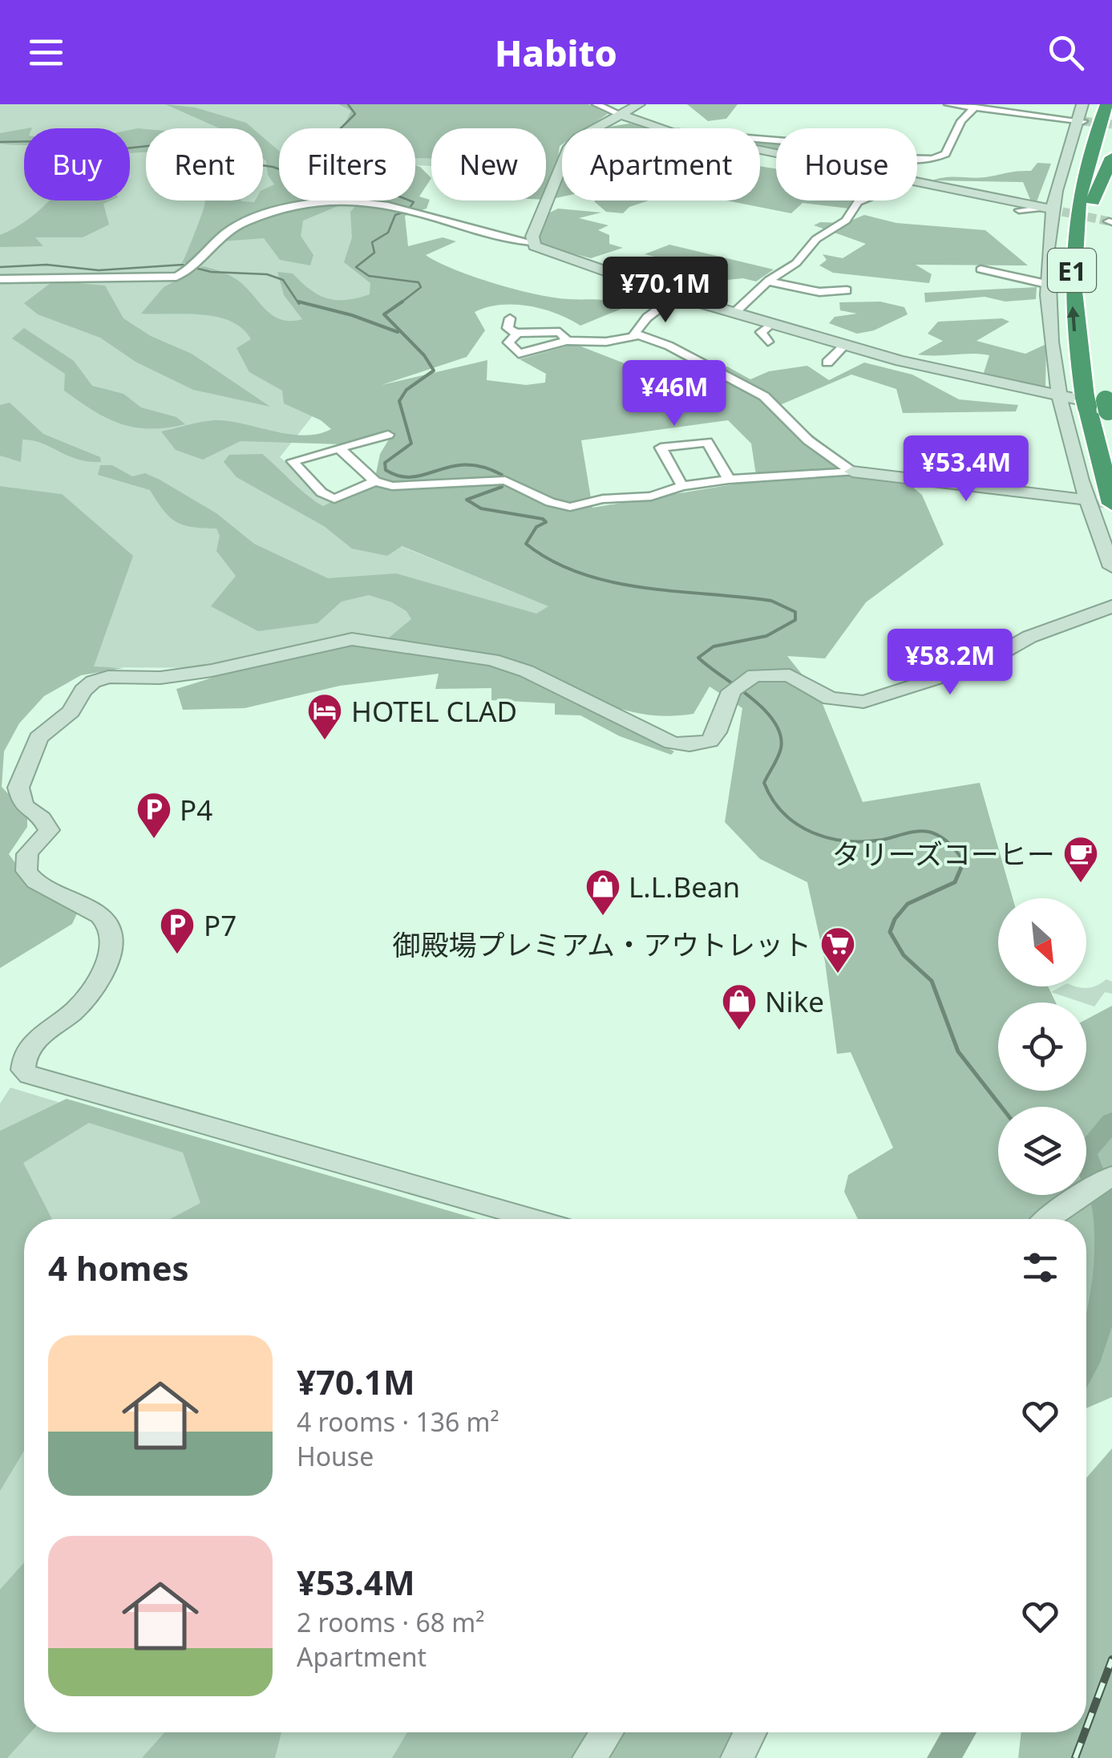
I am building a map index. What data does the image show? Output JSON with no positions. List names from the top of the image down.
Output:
{
  "streets": {
    "highway": ["E1"]
  },
  "places": {
    "hotel": ["HOTEL CLAD"],
    "parking": ["P4", "P7"],
    "cafe": ["タリーズコーヒー"],
    "shop": ["L.L.Bean", "Nike"],
    "supermarket": ["御殿場プレミアム・アウトレット"]
  },
  "north": "bottom right",
  "page": {
    "header": "Habito",
    "chip": [
      "Buy",
      "Rent",
      "Filters",
      "New",
      "Apartment",
      "House"
    ],
    "price": [
      "¥70.1M",
      "¥46M",
      "¥53.4M",
      "¥58.2M"
    ],
    "heading": "4 homes",
    "list": [
      {
        "name": "¥70.1M",
        "note": "4 rooms · 136 m² · House"
      },
      {
        "name": "¥53.4M",
        "note": "2 rooms · 68 m² · Apartment"
      }
    ]
  }
}
